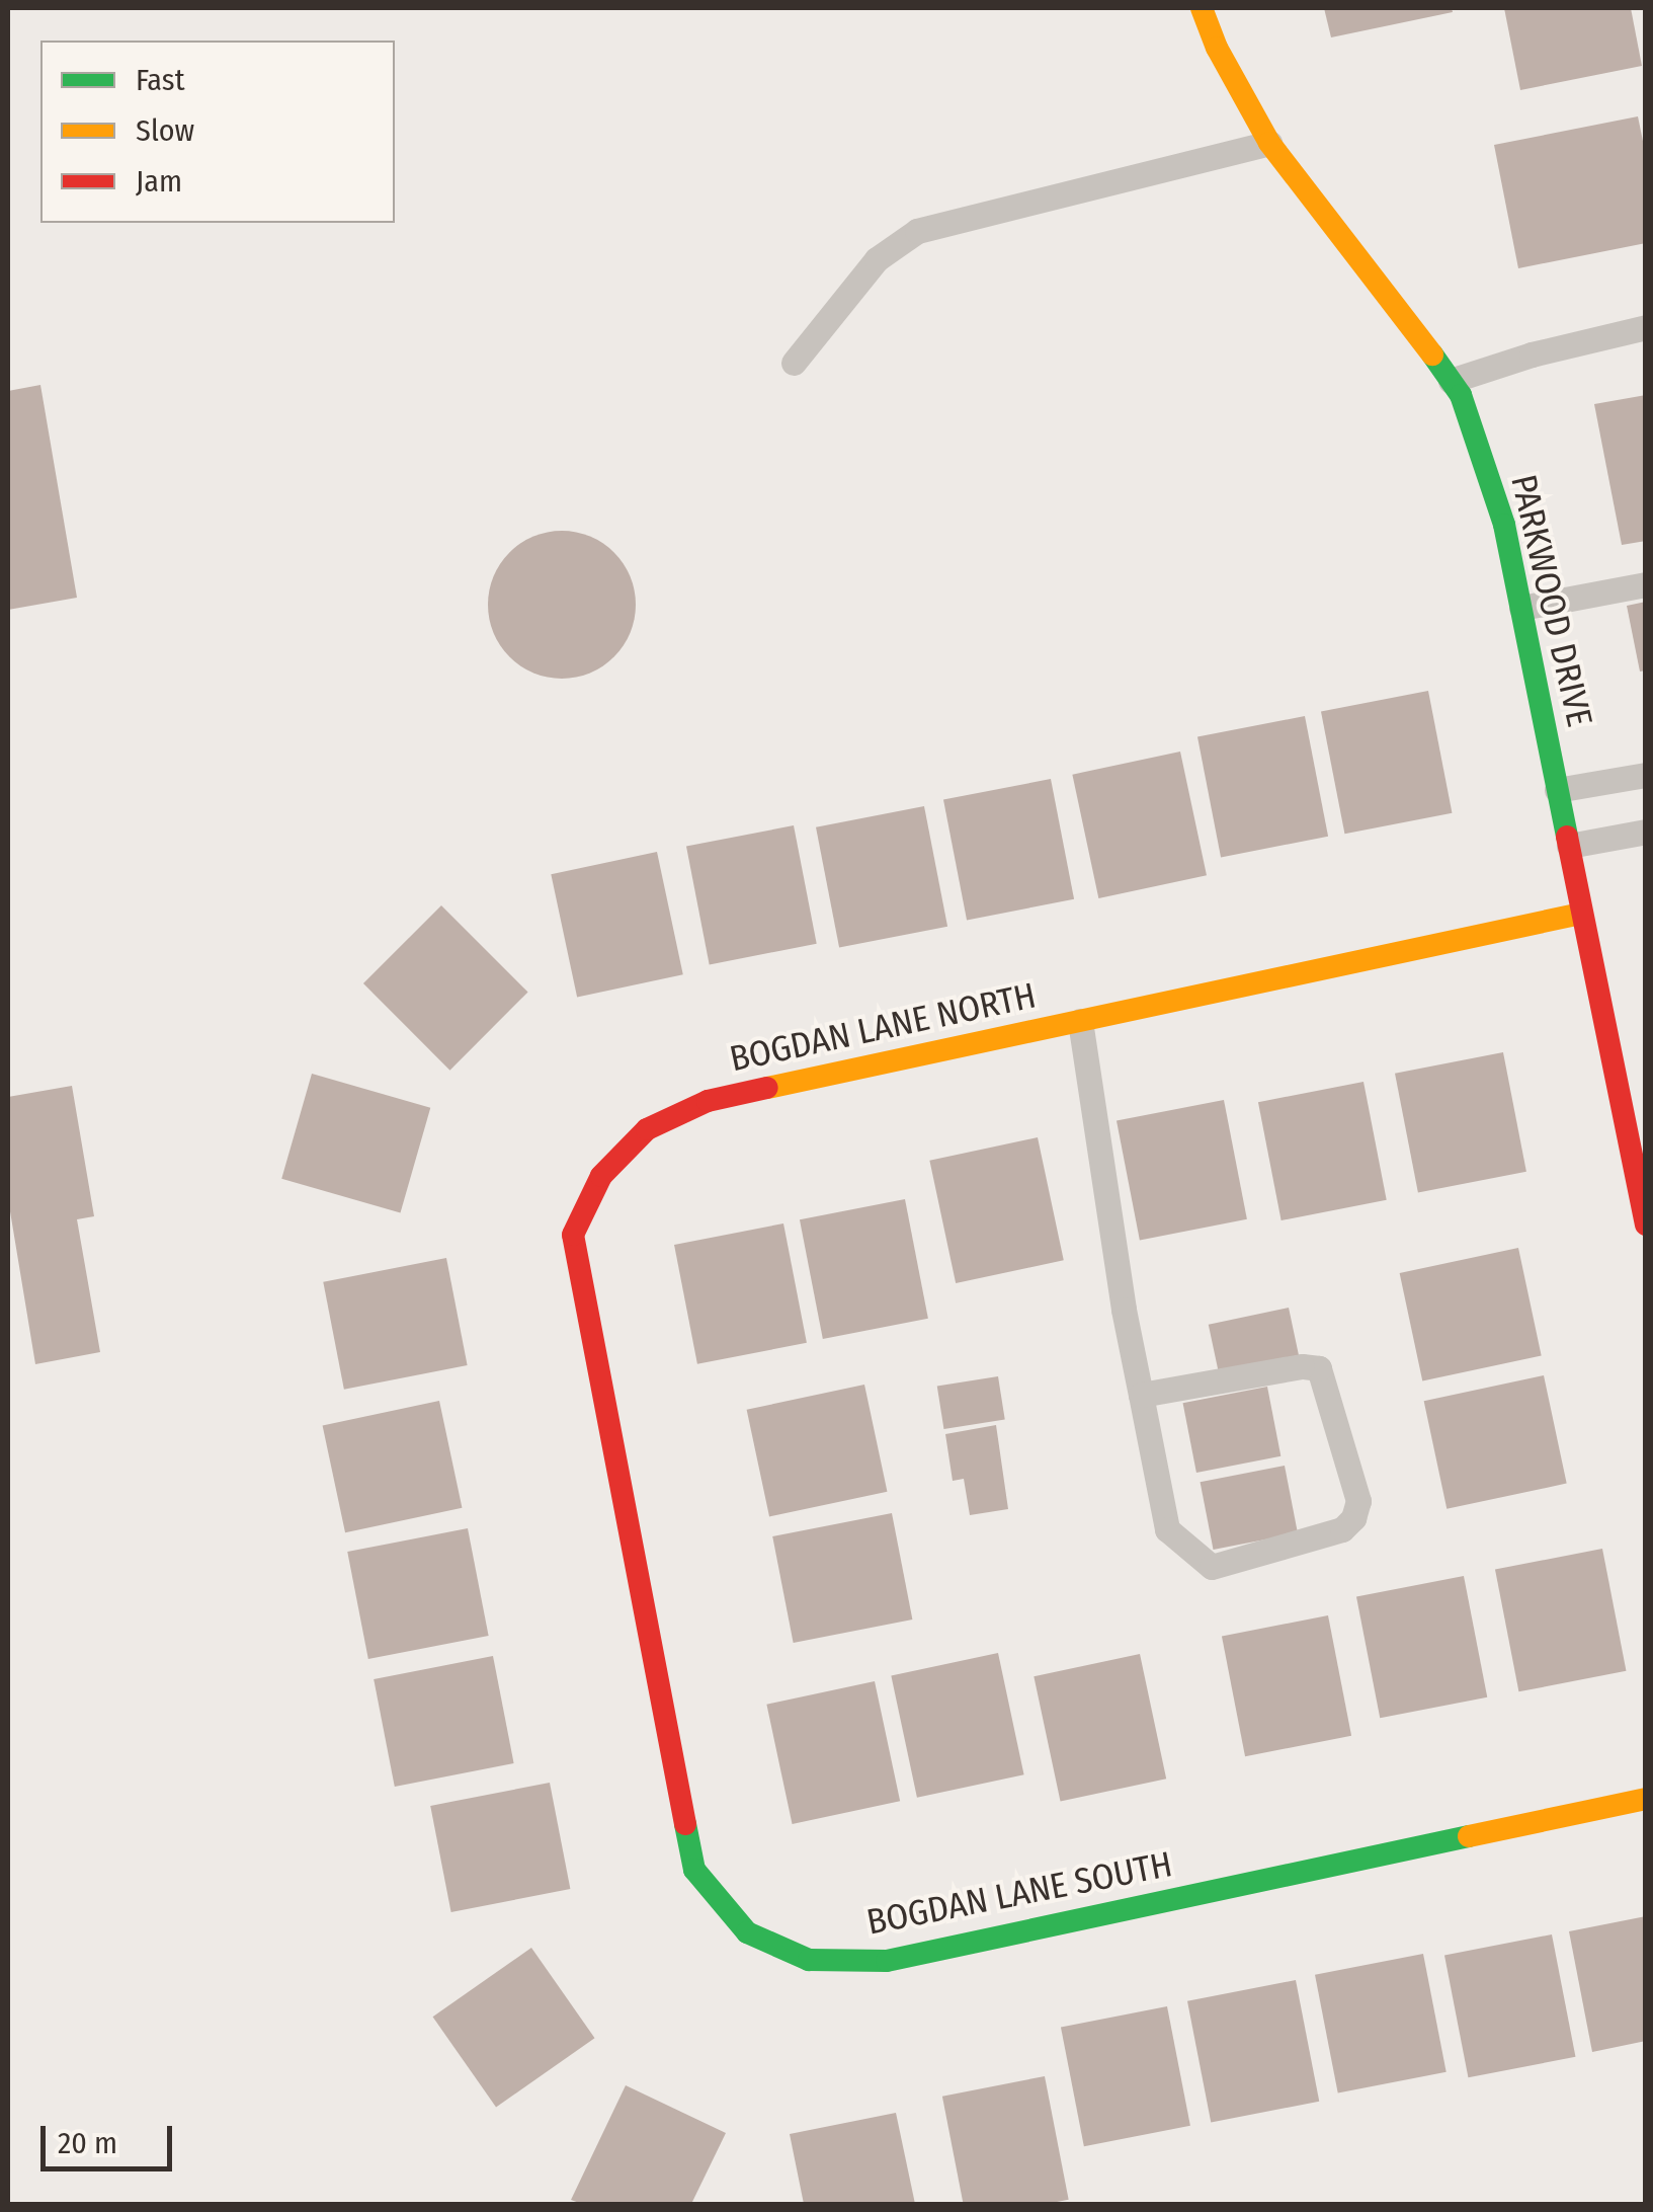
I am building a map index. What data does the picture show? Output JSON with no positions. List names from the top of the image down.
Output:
{
  "streets": {
    "street": ["PARKWOOD DRIVE", "BOGDAN LANE NORTH", "BOGDAN LANE SOUTH"]
  },
  "crossings": [
    ["PARKWOOD DRIVE", "BOGDAN LANE NORTH"],
    ["BOGDAN LANE NORTH", "BOGDAN LANE SOUTH"]
  ],
  "legend": ["Fast", "Slow", "Jam"],
  "scale_bar": "20 m"
}
